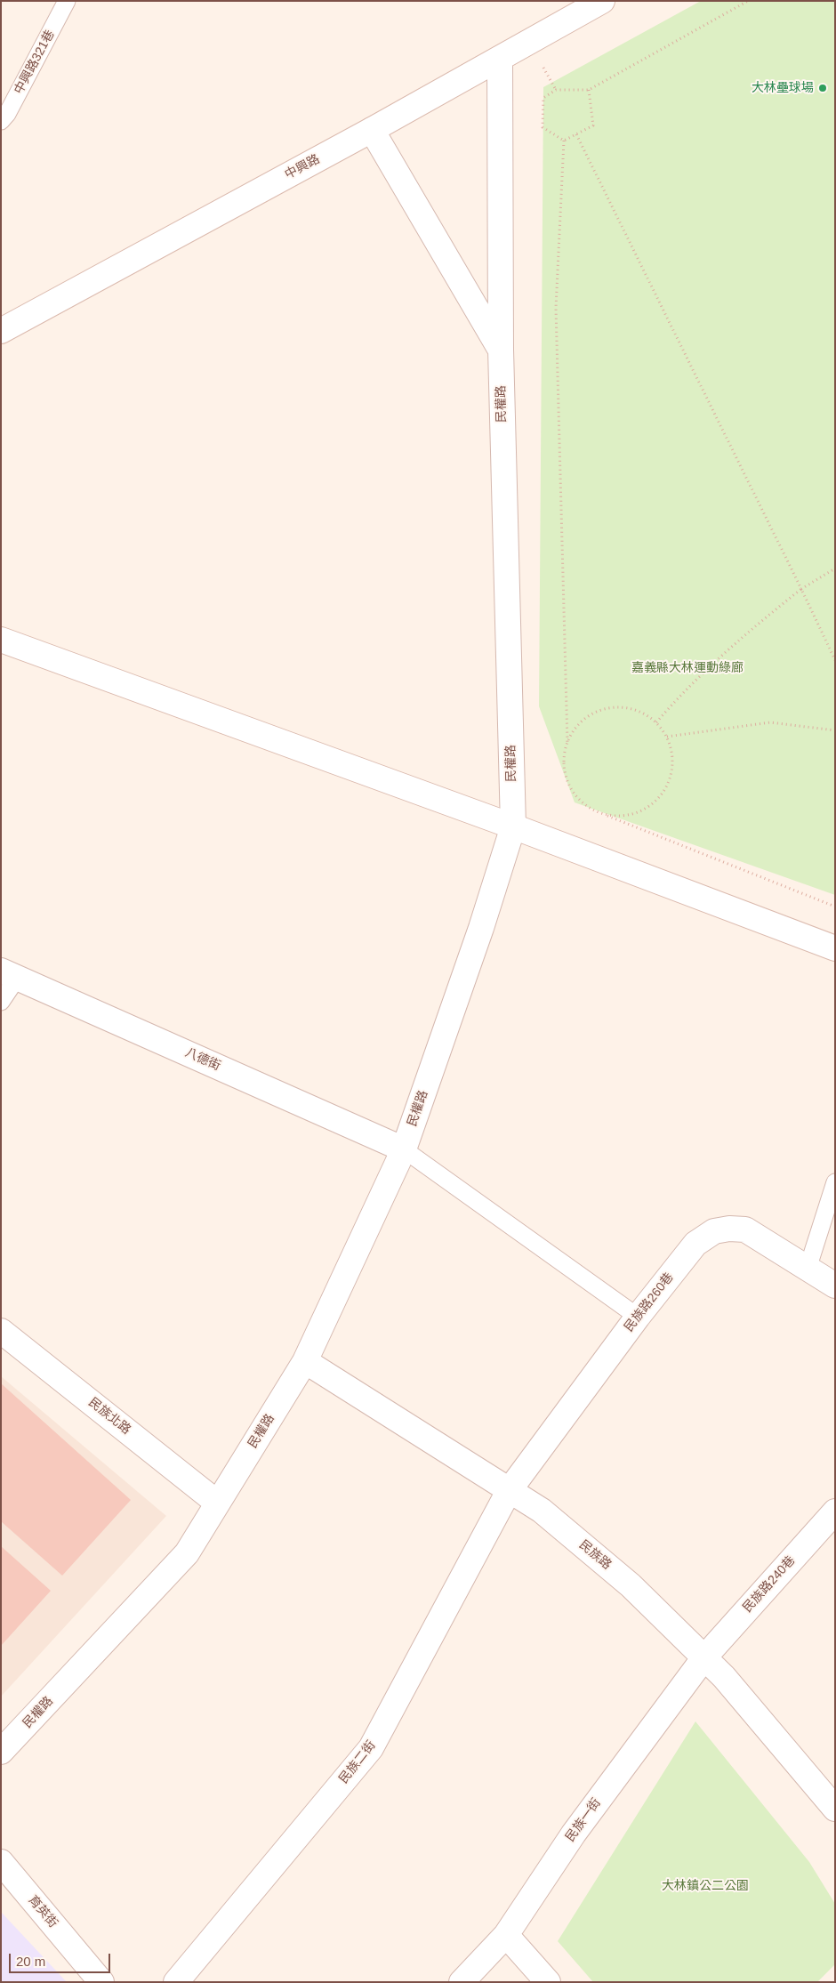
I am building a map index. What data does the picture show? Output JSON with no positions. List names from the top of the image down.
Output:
{
  "streets": {
    "street": [
      "中興路",
      "民權路",
      "八德街",
      "民族路260巷",
      "民族北路",
      "民族路",
      "民族路240巷",
      "民族二街",
      "民族一街",
      "育英街"
    ],
    "lane": ["中興路321巷"]
  },
  "crossings": [
    ["中興路", "民權路"],
    ["民權路", "八德街"],
    ["民權路", "民族北路"],
    ["民權路", "民族路"],
    ["民族路260巷", "民族路"],
    ["民族路260巷", "民族二街"],
    ["民族路", "民族路240巷"],
    ["民族路", "民族二街"],
    ["民族路", "民族一街"],
    ["民族路240巷", "民族一街"]
  ],
  "parks": ["嘉義縣大林運動綠廊", "大林鎮公二公園"],
  "places": ["大林壘球場"],
  "scale_bar": "20 m"
}
